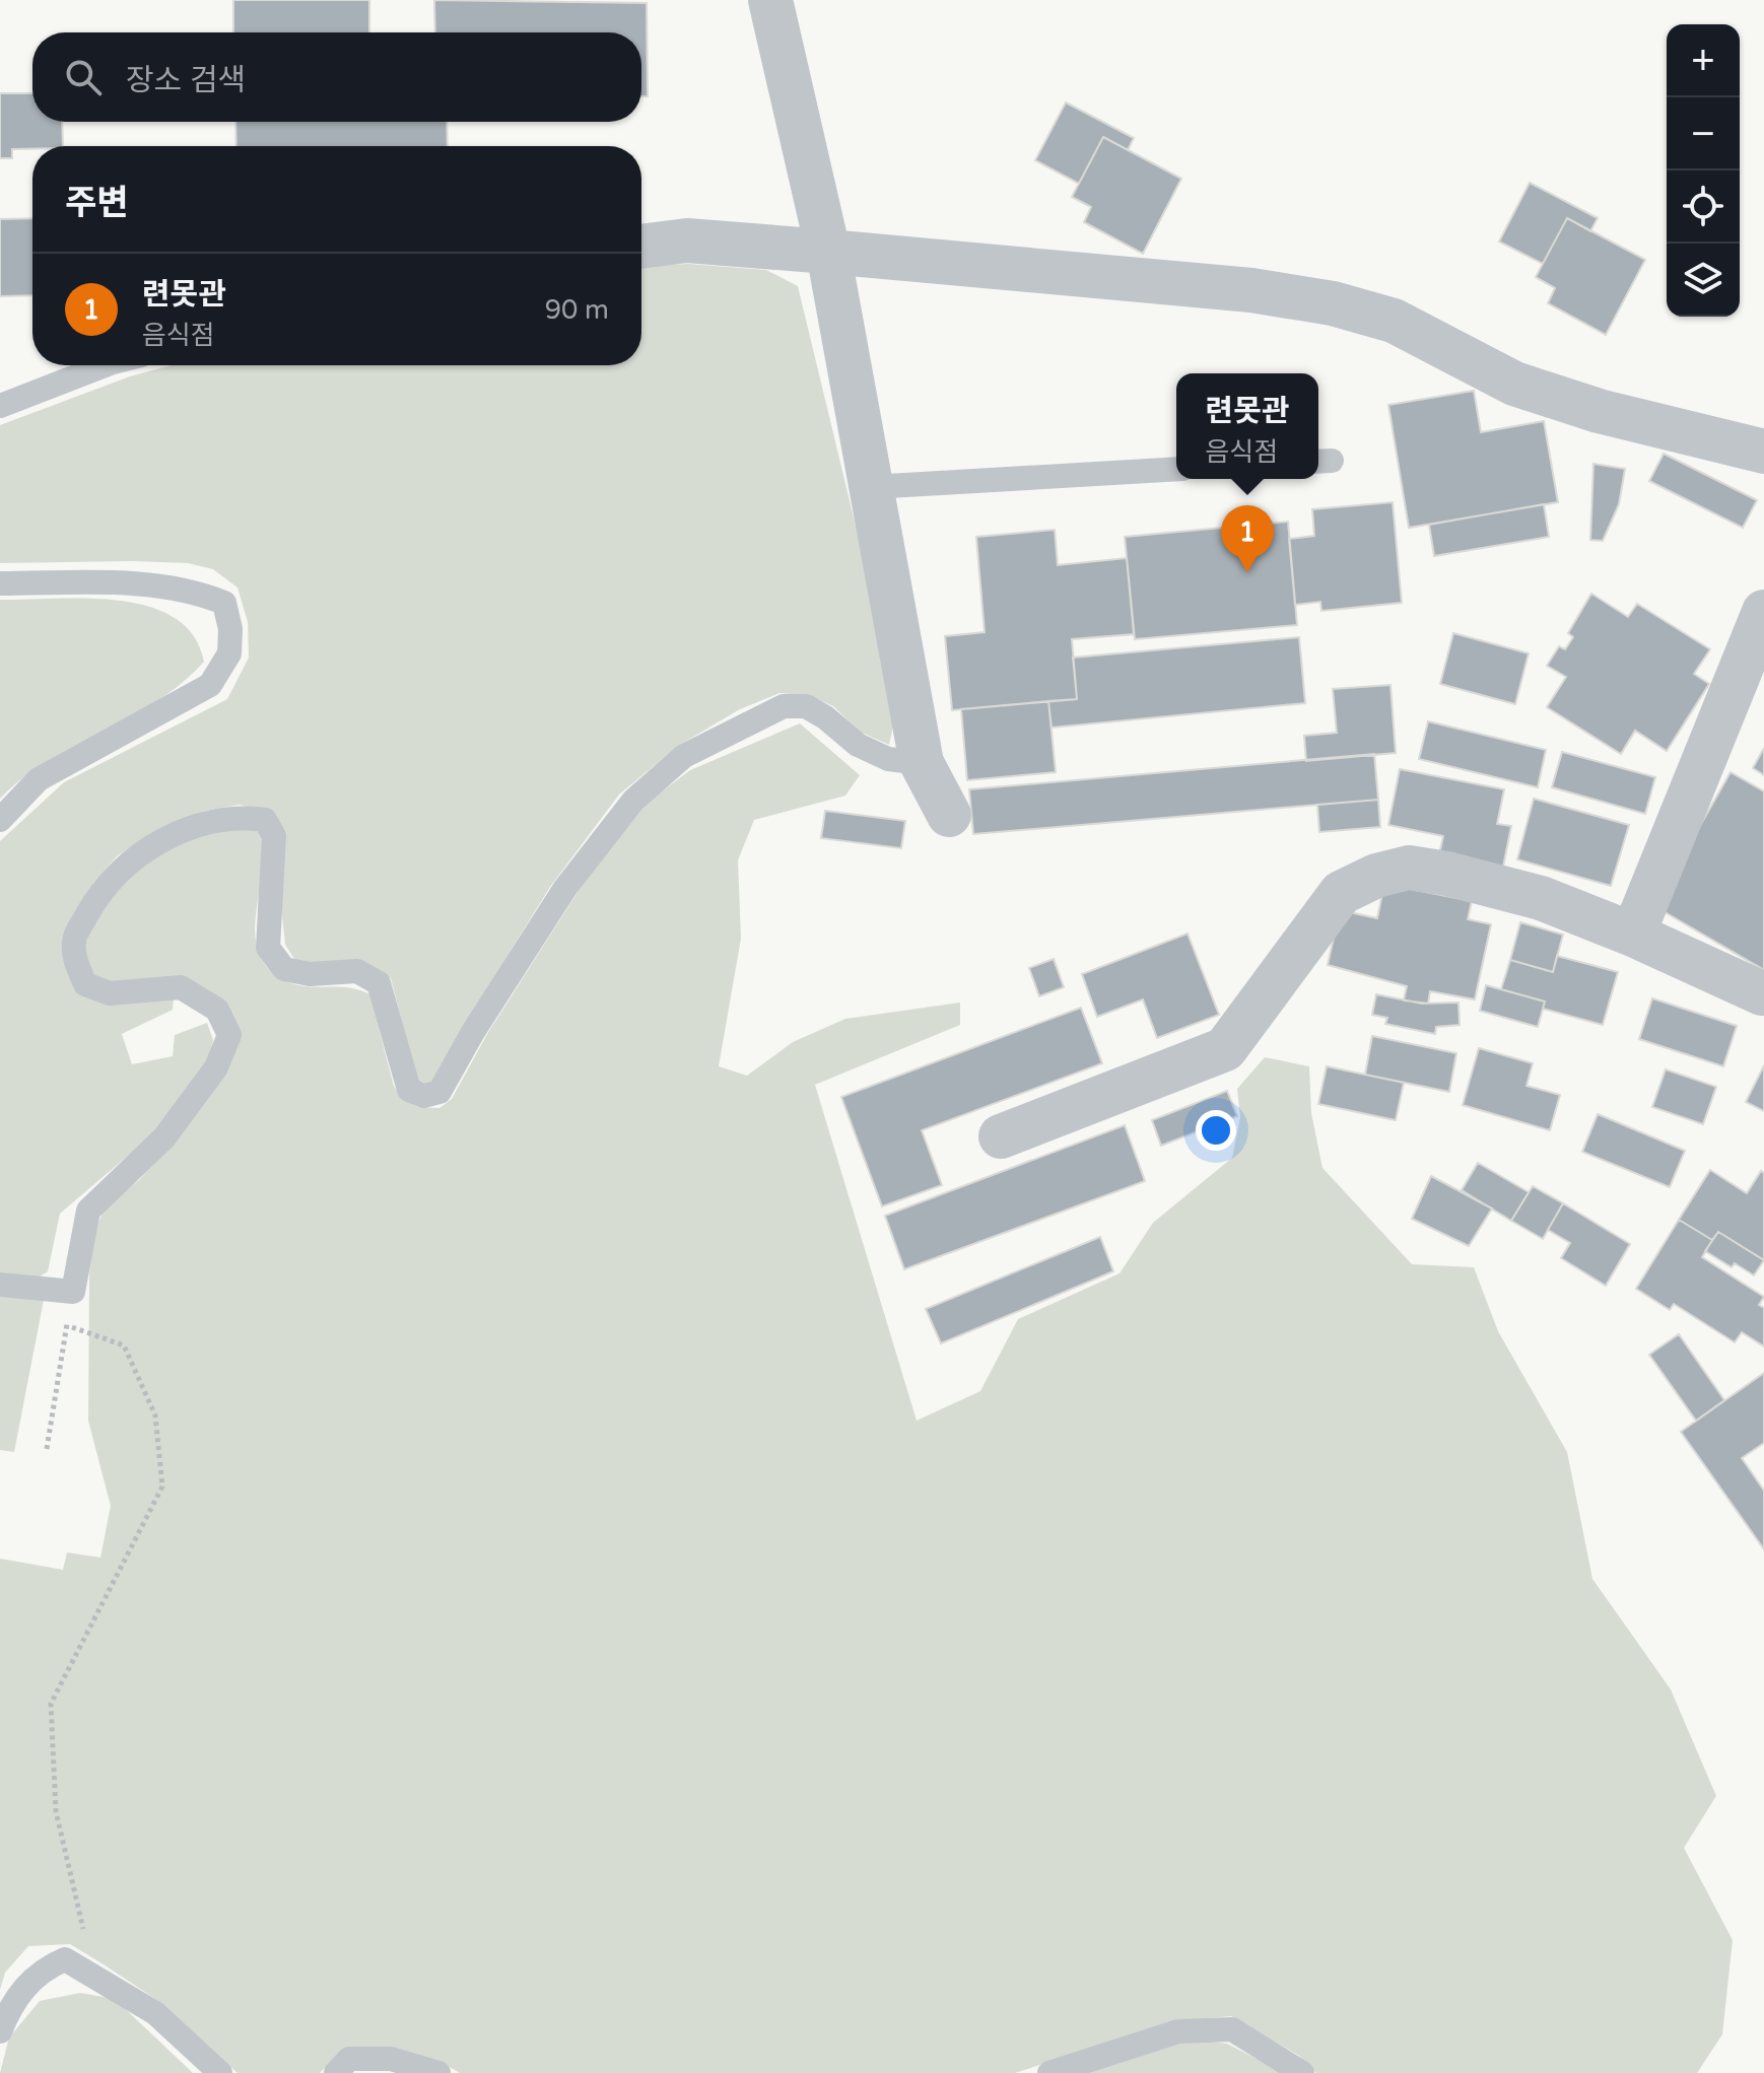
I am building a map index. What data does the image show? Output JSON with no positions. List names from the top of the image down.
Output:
{
  "page": {
    "map_buttons": ["+", "−"],
    "search": "장소 검색",
    "heading": "주변",
    "list": [
      {
        "mark": "1",
        "name": "련못관",
        "note": "음식점",
        "value": "90 m"
      }
    ],
    "popup": ["련못관", "음식점"],
    "pins": "1"
  }
}
